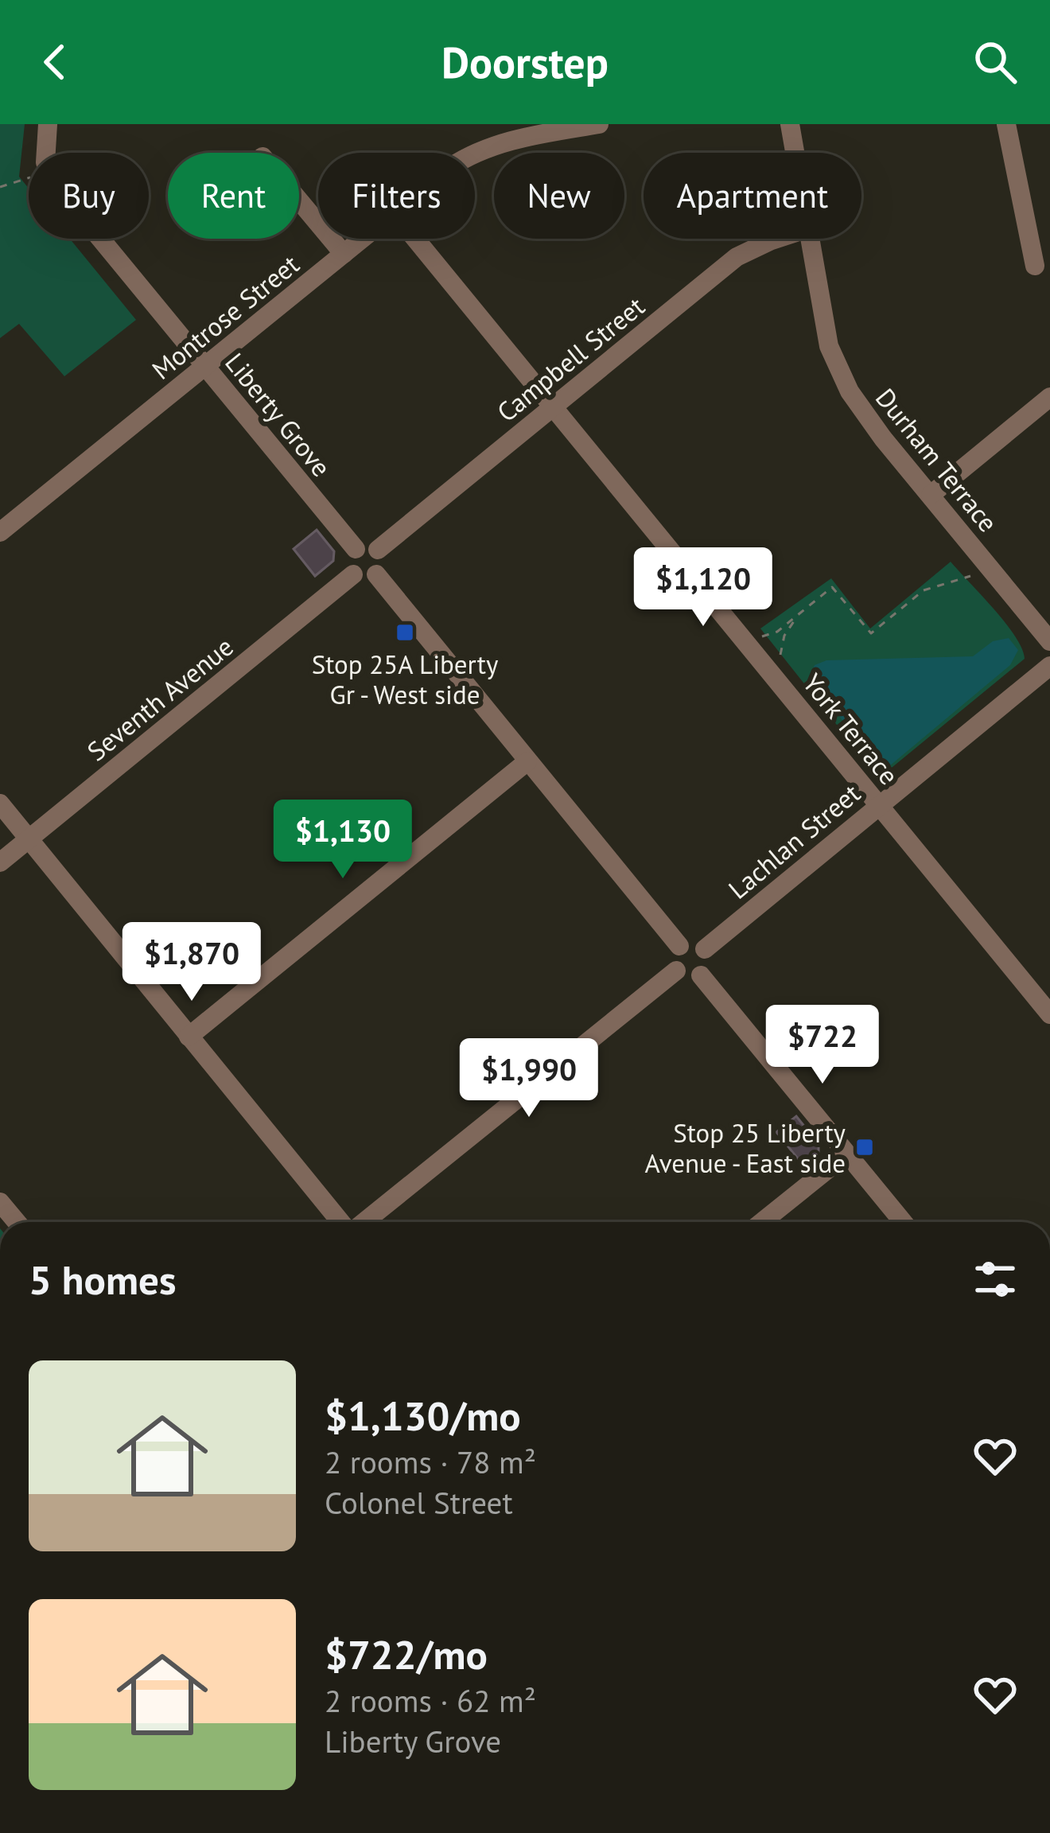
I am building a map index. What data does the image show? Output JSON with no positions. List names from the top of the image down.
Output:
{
  "streets": {
    "street": [
      "Montrose Street",
      "Campbell Street",
      "Liberty Grove",
      "Durham Terrace",
      "Seventh Avenue",
      "York Terrace",
      "Lachlan Street"
    ]
  },
  "crossings": [
    ["Montrose Street", "Liberty Grove"],
    ["Campbell Street", "Liberty Grove"],
    ["Campbell Street", "Seventh Avenue"],
    ["Campbell Street", "York Terrace"],
    ["Liberty Grove", "Seventh Avenue"],
    ["York Terrace", "Lachlan Street"]
  ],
  "places": {
    "transit": ["Stop 25A Liberty Gr - West side", "Stop 25 Liberty Avenue - East side"]
  },
  "page": {
    "header": "Doorstep",
    "chip": [
      "Buy",
      "Rent",
      "Filters",
      "New",
      "Apartment"
    ],
    "price": [
      "$1,120",
      "$1,130",
      "$1,870",
      "$722",
      "$1,990"
    ],
    "heading": "5 homes",
    "list": [
      {
        "name": "$1,130/mo",
        "note": "2 rooms · 78 m² · Colonel Street"
      },
      {
        "name": "$722/mo",
        "note": "2 rooms · 62 m² · Liberty Grove"
      }
    ]
  }
}
